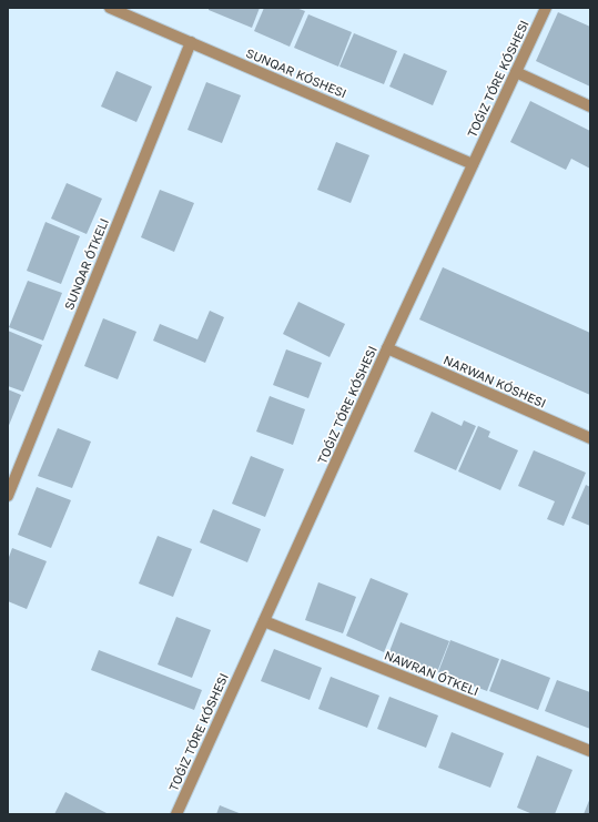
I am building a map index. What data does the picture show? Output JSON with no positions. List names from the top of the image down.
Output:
{
  "streets": {
    "street": [
      "SUNQAR KÓSHESI",
      "SUNQAR ÓTKELI",
      "NARWAN KÓSHESI",
      "NAWRAN ÓTKELI"
    ]
  },
  "crossings": [
    ["SUNQAR KÓSHESI", "SUNQAR ÓTKELI"]
  ]
}
